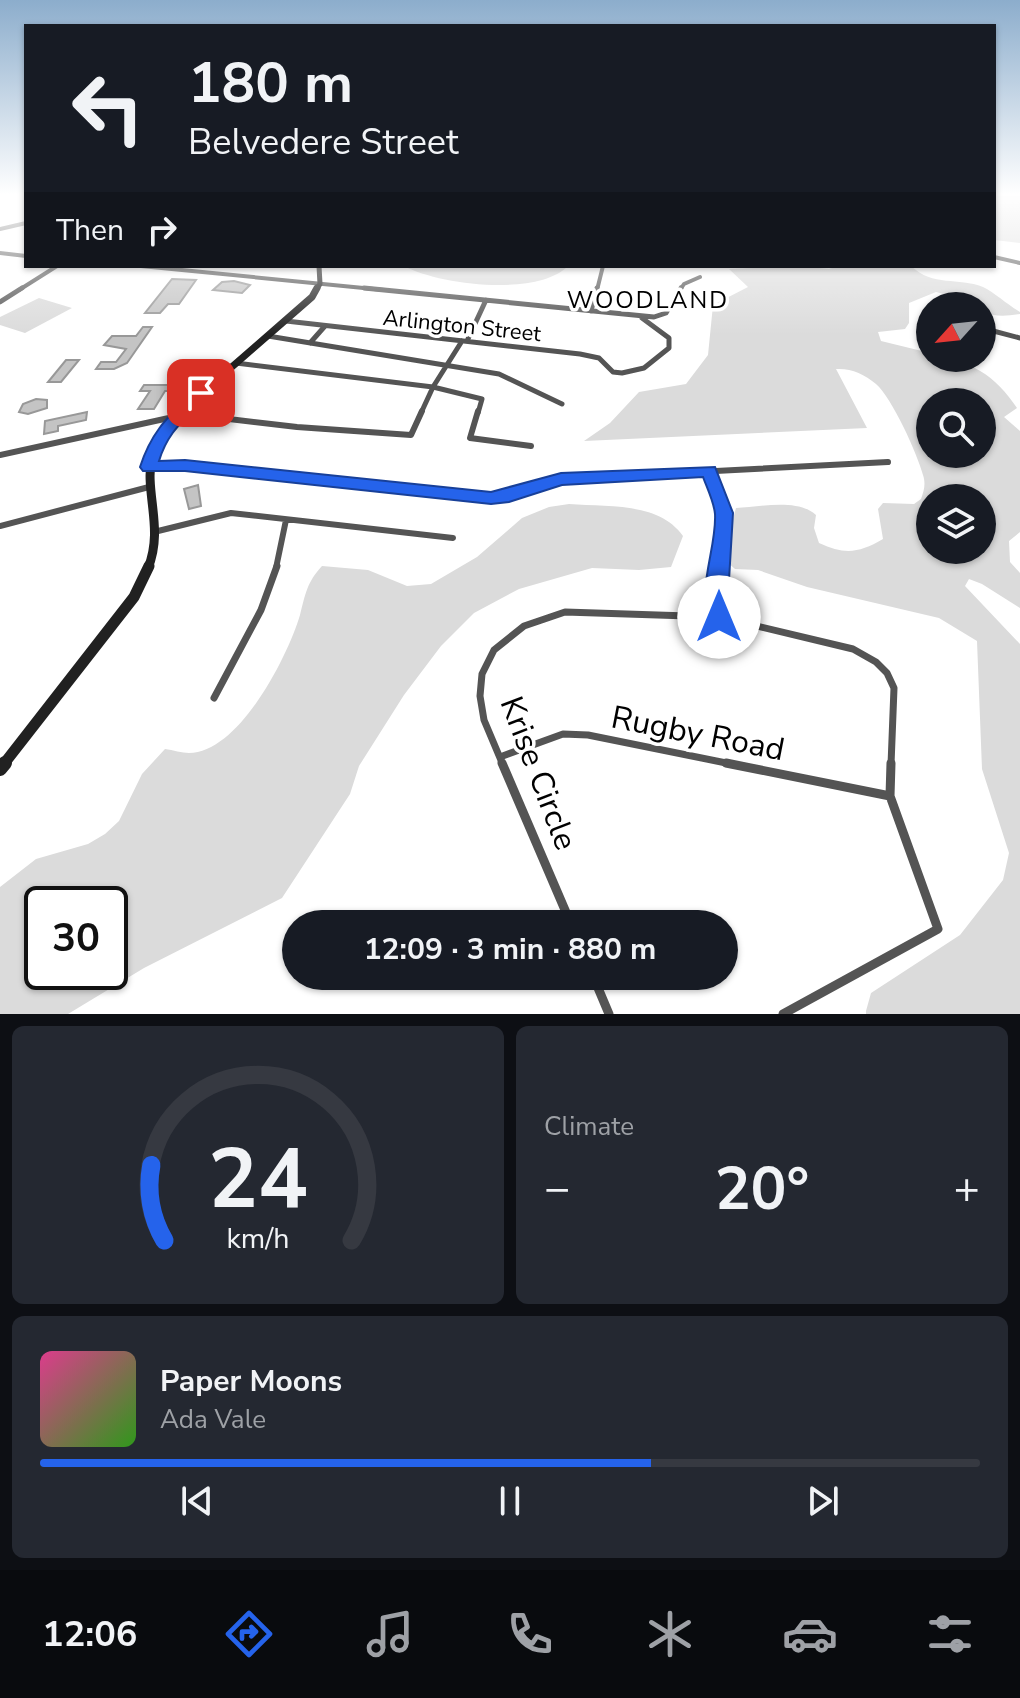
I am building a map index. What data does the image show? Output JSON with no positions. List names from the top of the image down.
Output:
{
  "streets": {
    "street": ["Arlington Street", "Rugby Road", "Krise Circle"]
  },
  "crossings": [
    ["Rugby Road", "Krise Circle"]
  ],
  "districts": ["WOODLAND"],
  "north": "bottom left",
  "page": {
    "turn": ["180 m", "Belvedere Street"],
    "then": "Then",
    "limit": "30",
    "trip": "12:09 · 3 min · 880 m",
    "tile": "Climate",
    "heat": ["−", "20°", "+"],
    "song": ["Paper Moons", "Ada Vale"],
    "tabs": "12:06",
    "gauge": ["24", "km/h"]
  }
}
